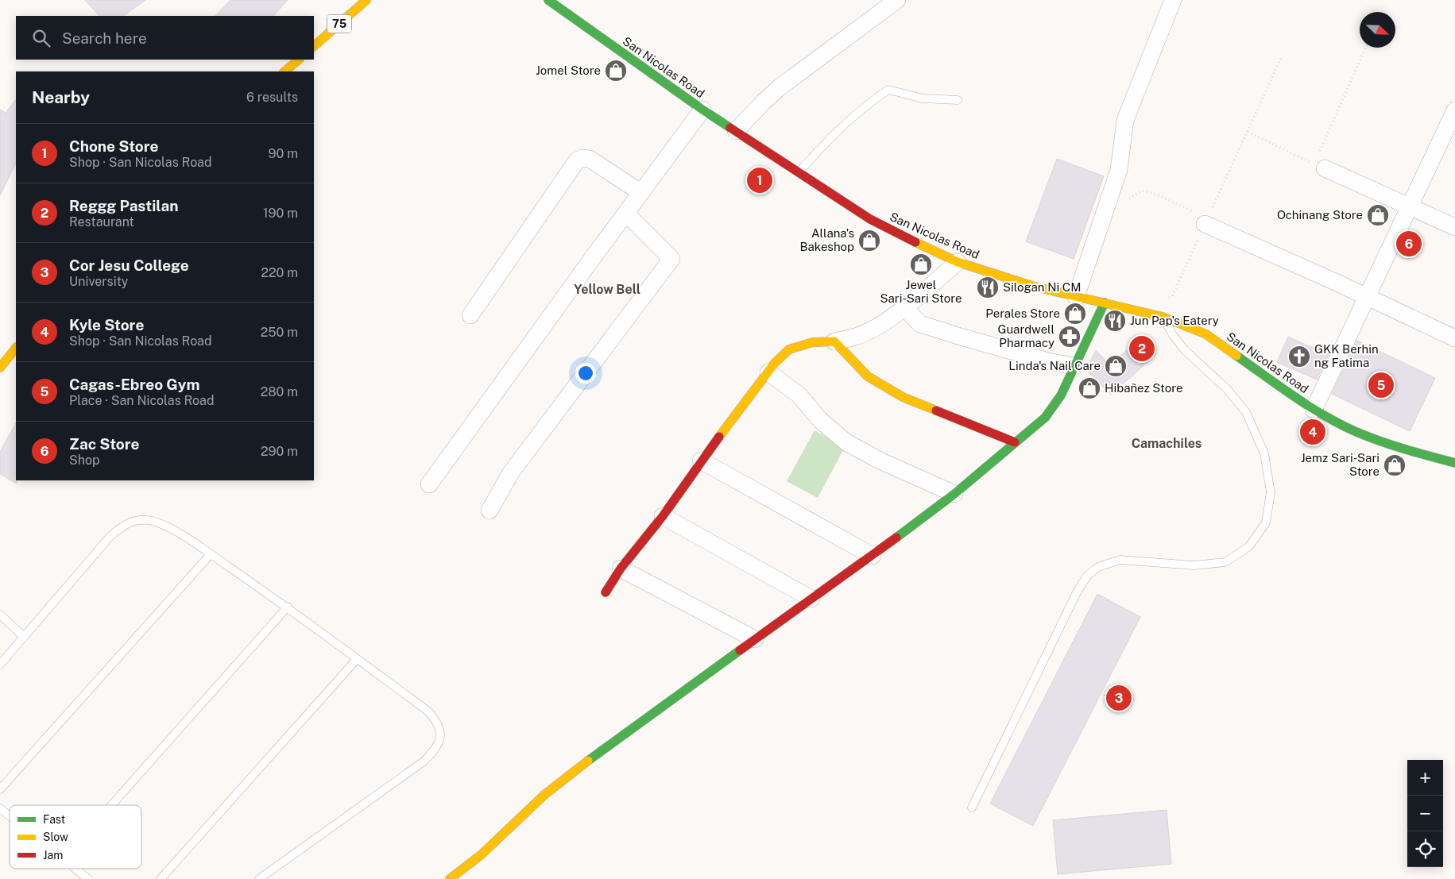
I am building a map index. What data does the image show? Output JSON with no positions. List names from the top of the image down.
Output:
{
  "streets": {
    "main road": ["75", "San Nicolas Road"]
  },
  "districts": ["Yellow Bell", "Camachiles"],
  "places": {
    "shop": [
      "Jomel Store",
      "Ochinang Store",
      "Allana's Bakeshop",
      "Jewel Sari-Sari Store",
      "Perales Store",
      "Linda's Nail Care",
      "Hibañez Store",
      "Jemz Sari-Sari Store"
    ],
    "restaurant": ["Silogan Ni CM", "Jun Pap's Eatery"],
    "pharmacy": ["Guardwell Pharmacy"],
    "church": ["GKK Berhin ng Fatima"]
  },
  "legend": ["Fast", "Slow", "Jam"],
  "north": "bottom right",
  "page": {
    "search": "Search here",
    "heading": ["Nearby", "6 results"],
    "list": [
      {
        "mark": "1",
        "name": "Chone Store",
        "note": "Shop · San Nicolas Road",
        "value": "90 m"
      },
      {
        "mark": "2",
        "name": "Reggg Pastilan",
        "note": "Restaurant",
        "value": "190 m"
      },
      {
        "mark": "3",
        "name": "Cor Jesu College",
        "note": "University",
        "value": "220 m"
      },
      {
        "mark": "4",
        "name": "Kyle Store",
        "note": "Shop · San Nicolas Road",
        "value": "250 m"
      },
      {
        "mark": "5",
        "name": "Cagas-Ebreo Gym",
        "note": "Place · San Nicolas Road",
        "value": "280 m"
      },
      {
        "mark": "6",
        "name": "Zac Store",
        "note": "Shop",
        "value": "290 m"
      }
    ],
    "pins": [
      "1",
      "6",
      "2",
      "5",
      "4",
      "3"
    ],
    "map_buttons": ["+", "−"]
  }
}
